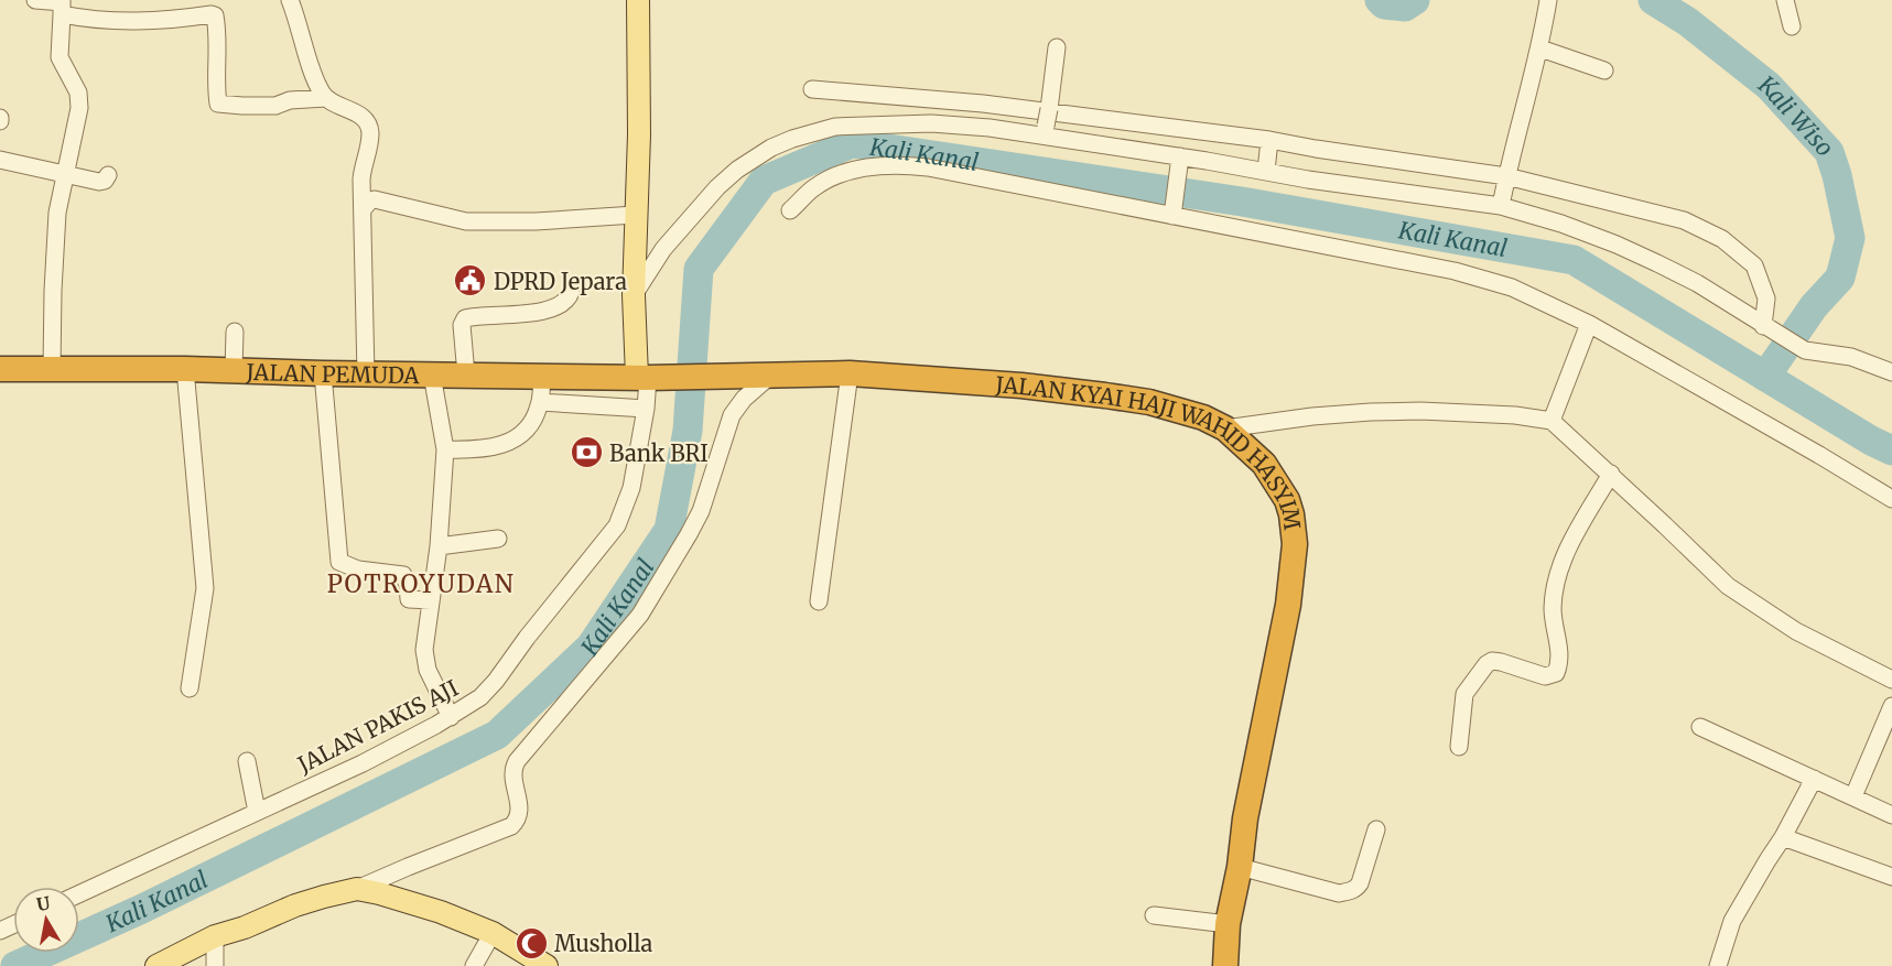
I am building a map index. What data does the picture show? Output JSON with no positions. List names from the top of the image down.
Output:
{
  "streets": {
    "highway": ["JALAN PEMUDA", "JALAN KYAI HAJI WAHID HASYIM"],
    "street": ["JALAN PAKIS AJI"]
  },
  "crossings": [
    ["JALAN PEMUDA", "JALAN KYAI HAJI WAHID HASYIM"],
    ["JALAN PEMUDA", "JALAN PAKIS AJI"]
  ],
  "districts": ["POTROYUDAN"],
  "water": ["Kali Wiso", "Kali Kanal"],
  "places": {
    "public building": ["DPRD Jepara"],
    "bank": ["Bank BRI"],
    "mosque": ["Musholla"]
  },
  "north": "top"
}
